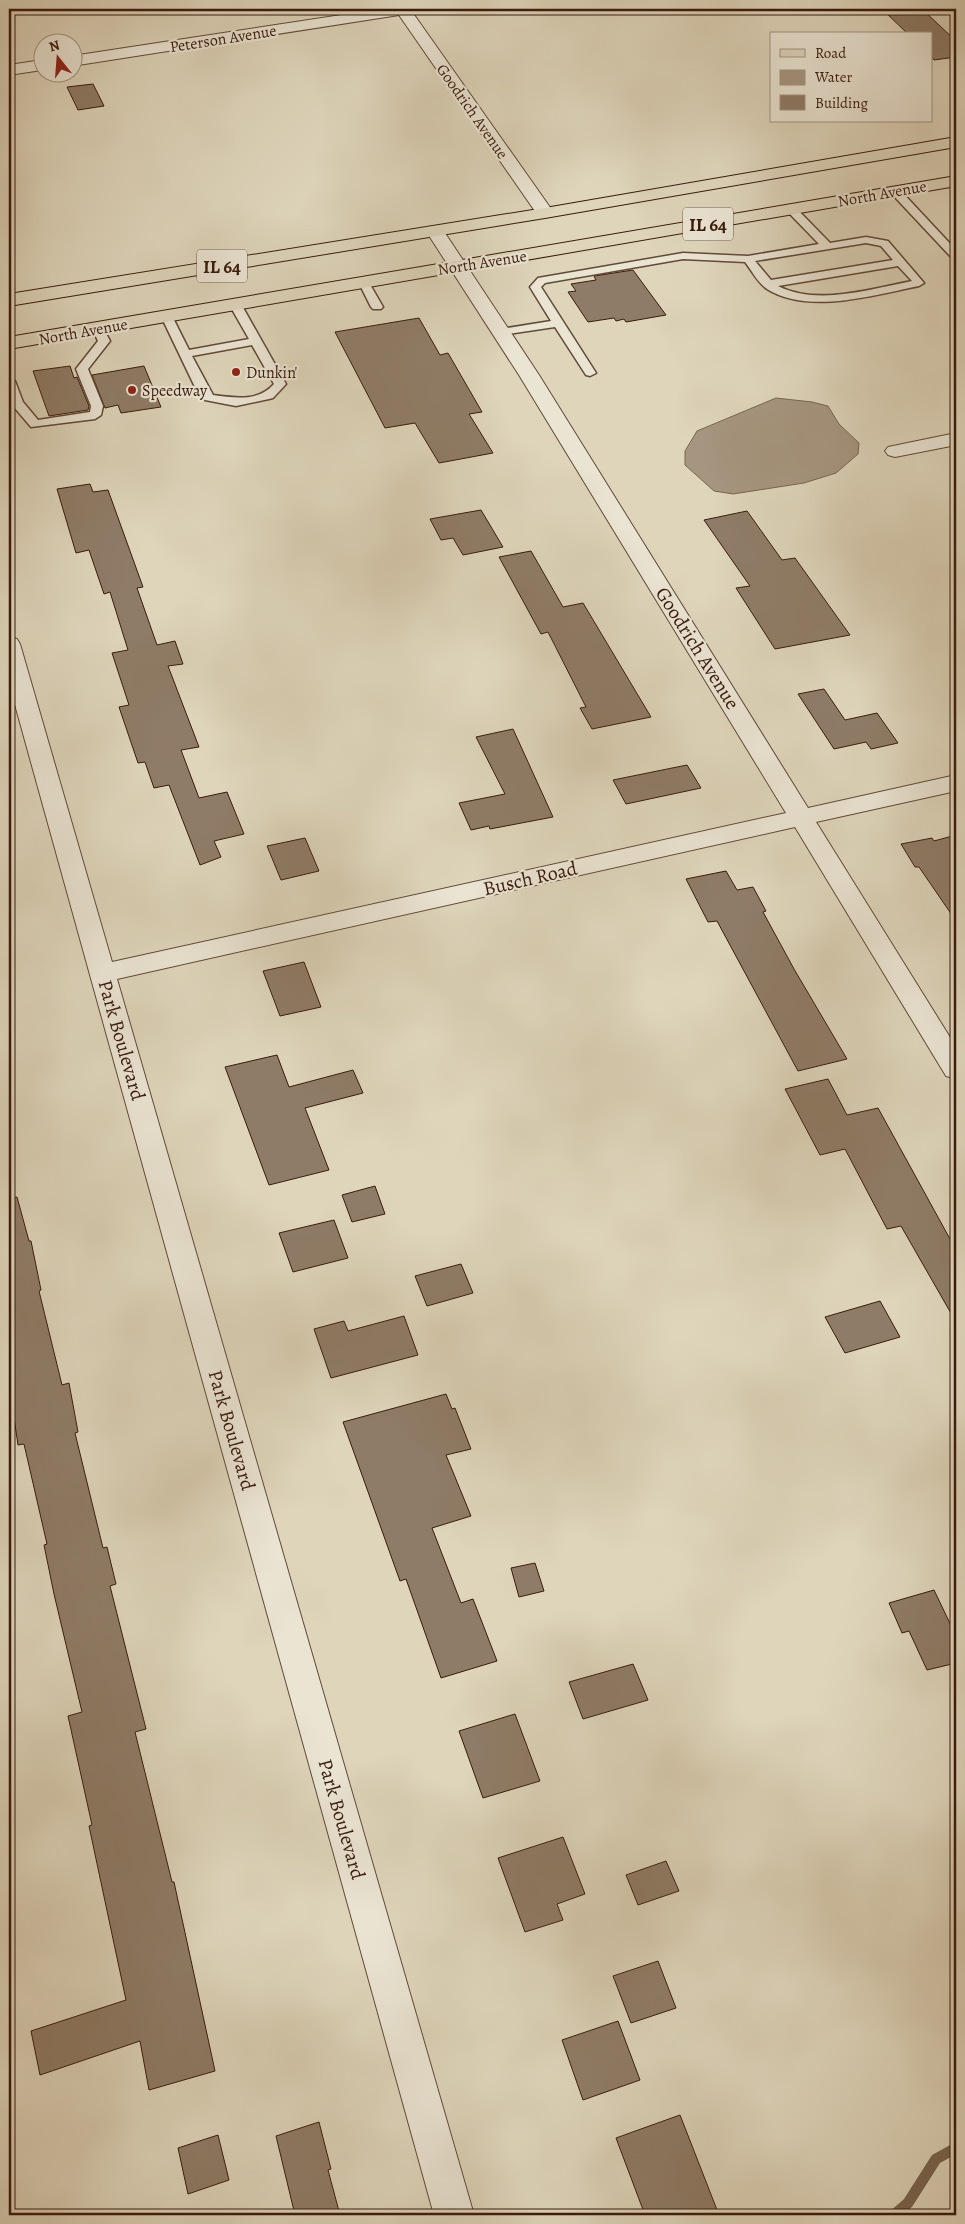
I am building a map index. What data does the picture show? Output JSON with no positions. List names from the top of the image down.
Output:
{
  "streets": {
    "main road": ["North Avenue", "IL 64"],
    "street": [
      "Peterson Avenue",
      "Goodrich Avenue",
      "Busch Road",
      "Park Boulevard"
    ]
  },
  "crossings": [
    ["Peterson Avenue", "Goodrich Avenue"],
    ["Goodrich Avenue", "North Avenue"],
    ["Goodrich Avenue", "Busch Road"],
    ["Busch Road", "Park Boulevard"]
  ],
  "places": ["Dunkin'", "Speedway"],
  "legend": ["Road", "Water", "Building"],
  "north": "top"
}
